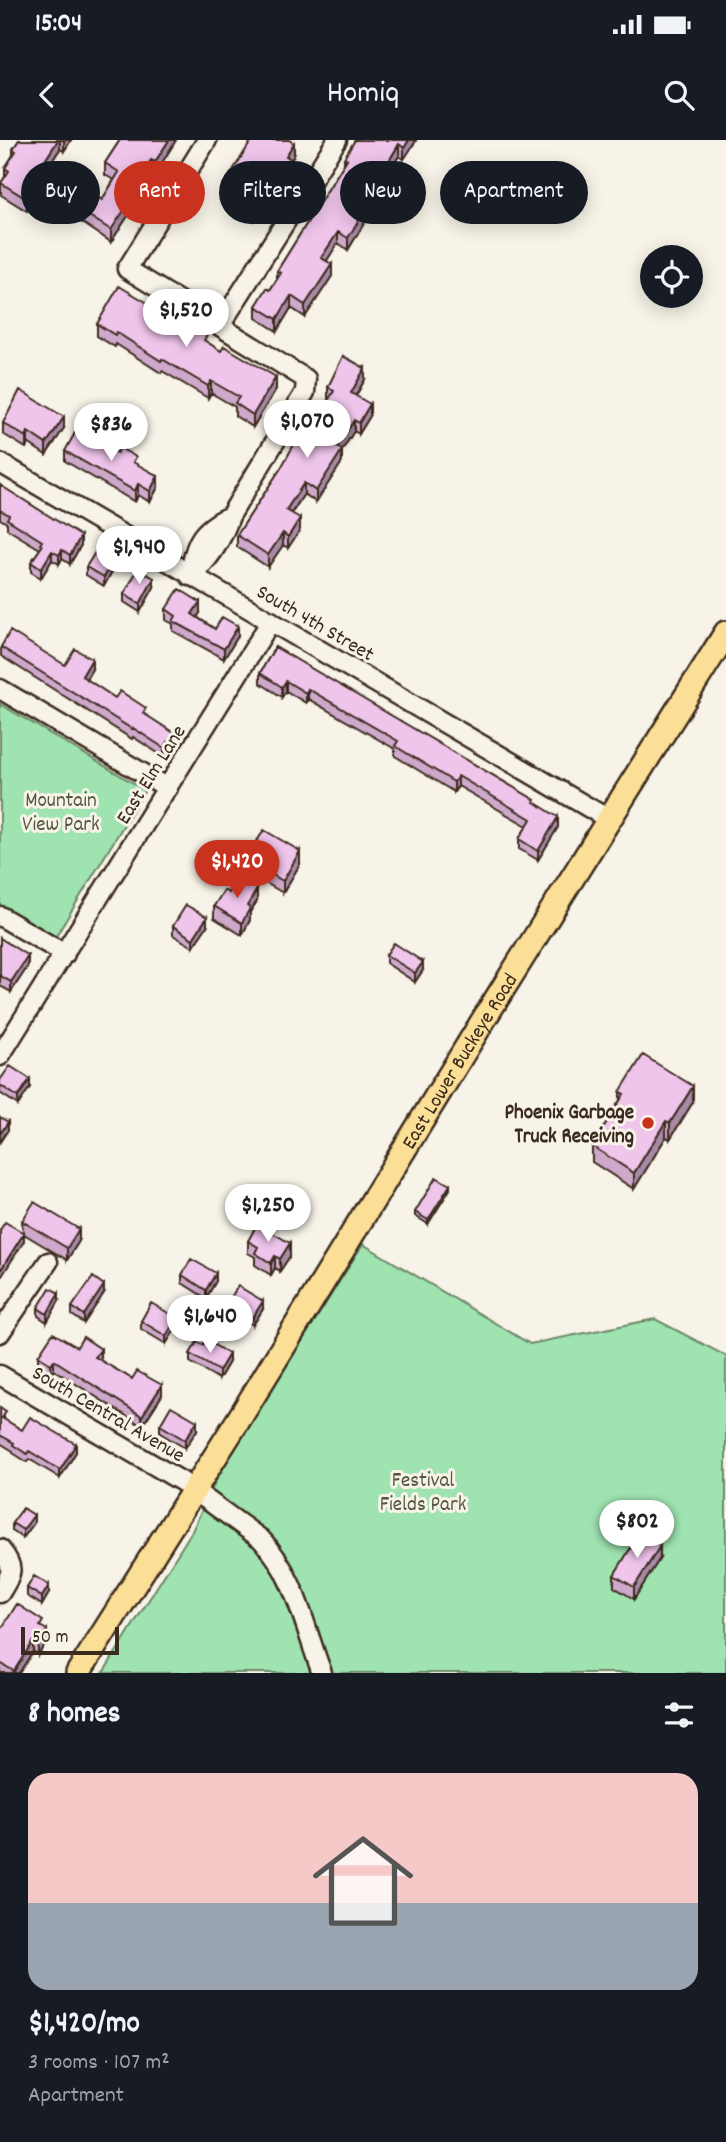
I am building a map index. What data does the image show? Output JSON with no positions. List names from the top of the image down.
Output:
{
  "streets": {
    "main road": ["East Lower Buckeye Road"],
    "street": ["South 4th Street", "East Elm Lane", "South Central Avenue"]
  },
  "crossings": [
    ["South 4th Street", "East Elm Lane"],
    ["South 4th Street", "East Lower Buckeye Road"],
    ["East Lower Buckeye Road", "South Central Avenue"]
  ],
  "parks": ["Mountain View Park", "Festival Fields Park"],
  "places": ["Phoenix Garbage Truck Receiving"],
  "scale_bar": "50 m",
  "page": {
    "status": "15:04",
    "header": "Homiq",
    "chip": [
      "Buy",
      "Rent",
      "Filters",
      "New",
      "Apartment"
    ],
    "price": [
      "$1,520",
      "$1,070",
      "$836",
      "$1,940",
      "$1,420",
      "$1,250",
      "$1,640",
      "$802"
    ],
    "scale": "50 m",
    "heading": "8 homes",
    "list": [
      {
        "name": "$1,420/mo",
        "note": "3 rooms · 107 m² · Apartment"
      }
    ]
  }
}
